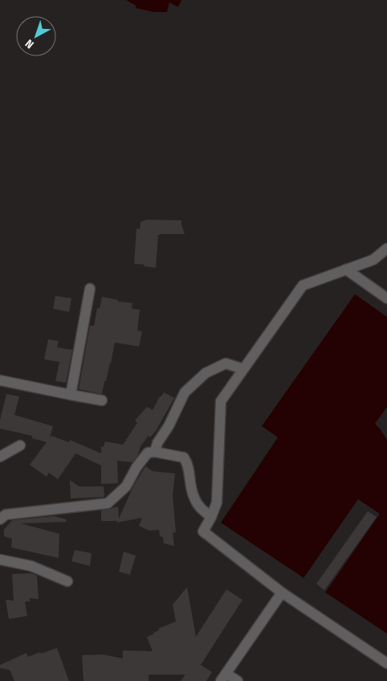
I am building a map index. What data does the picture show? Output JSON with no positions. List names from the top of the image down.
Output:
{
  "north": "bottom left"
}
